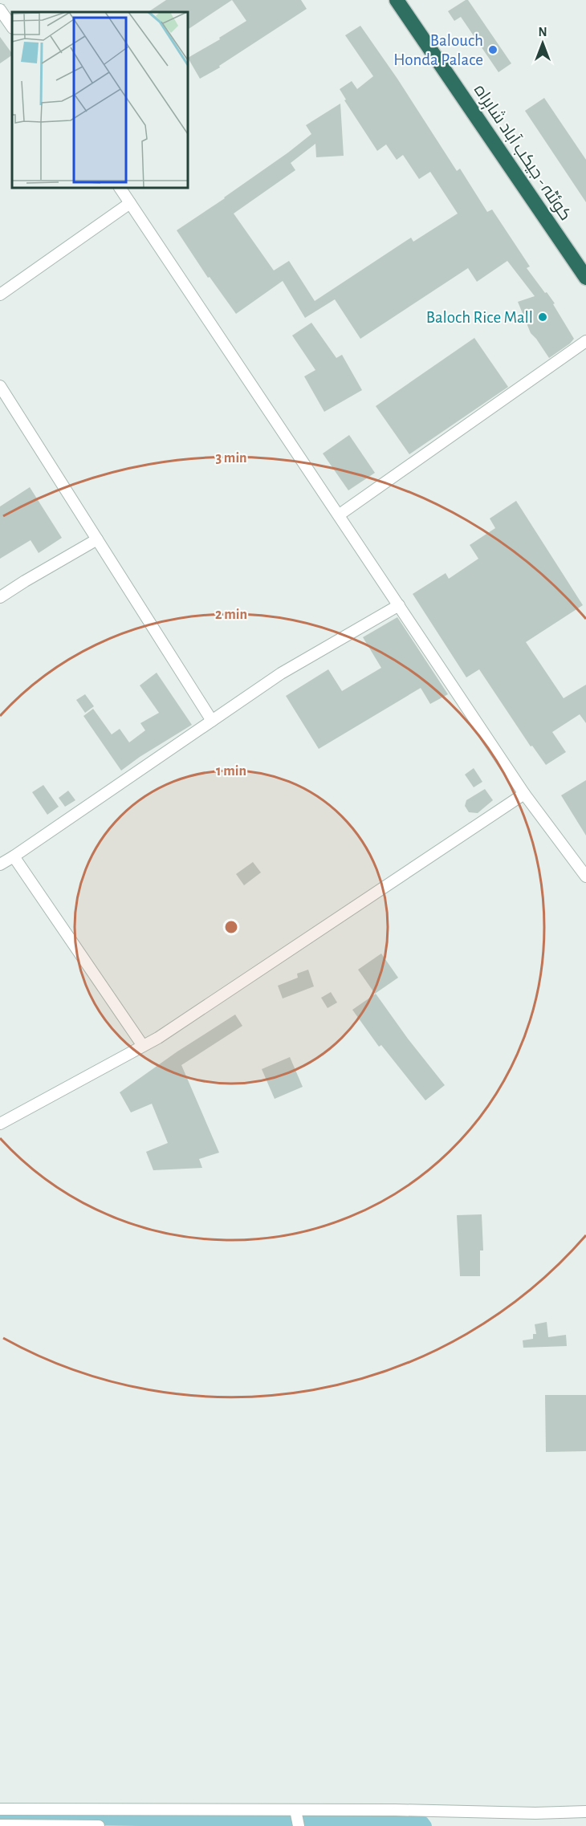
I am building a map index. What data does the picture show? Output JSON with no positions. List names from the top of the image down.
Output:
{
  "streets": {
    "highway": ["کوئٹہ - جیکب آباد شاہراہ"]
  },
  "places": ["Balouch Honda Palace", "Baloch Rice Mall"],
  "north": "top",
  "rings": ["3 min", "2 min", "1 min"]
}
